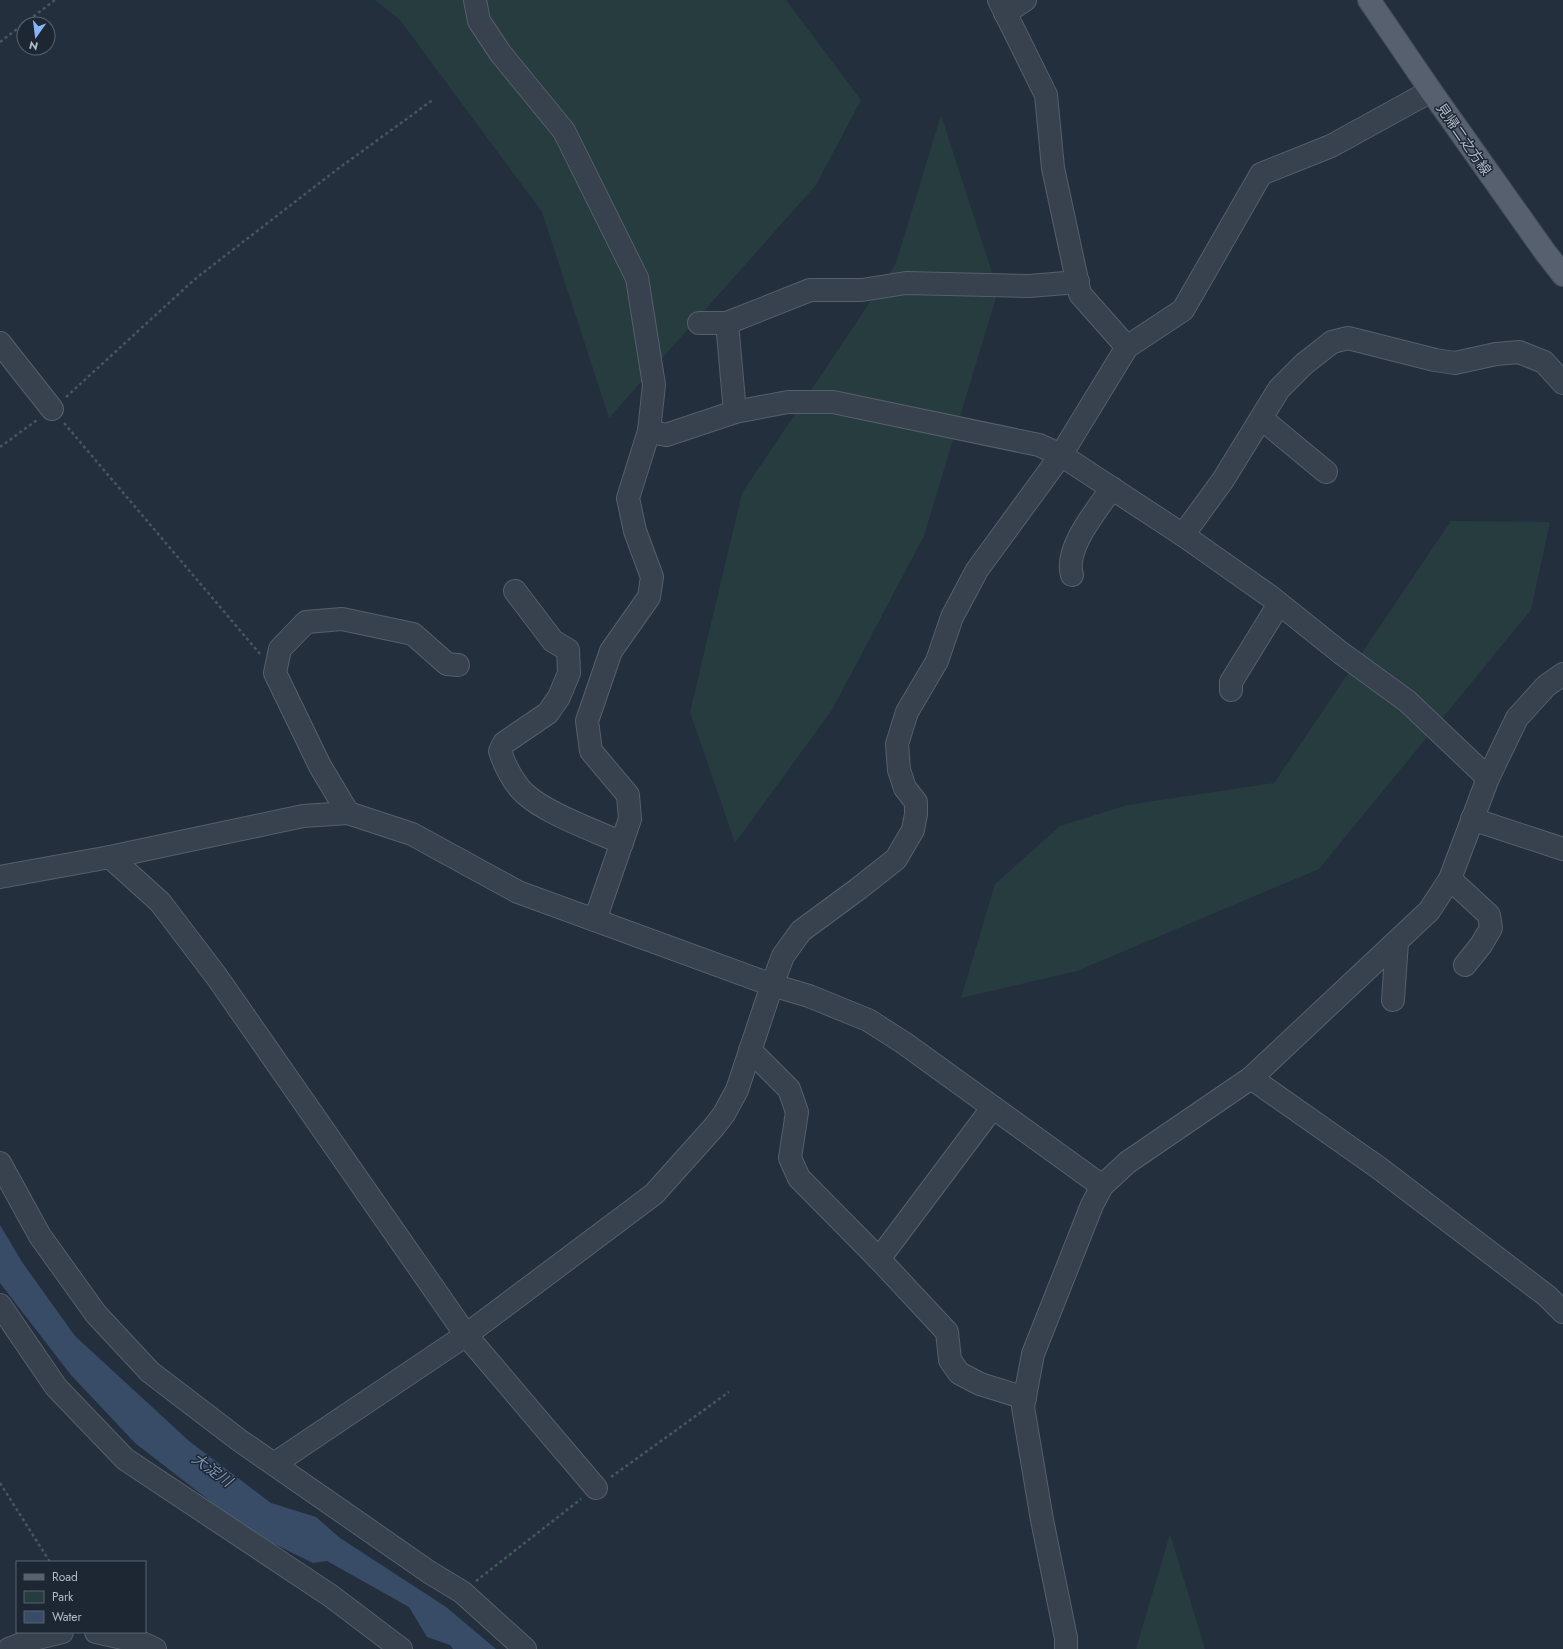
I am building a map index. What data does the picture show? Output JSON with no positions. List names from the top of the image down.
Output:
{
  "streets": {
    "main road": ["見帰二之方線"]
  },
  "water": ["大淀川"],
  "legend": ["Road", "Park", "Water"],
  "north": "bottom"
}
